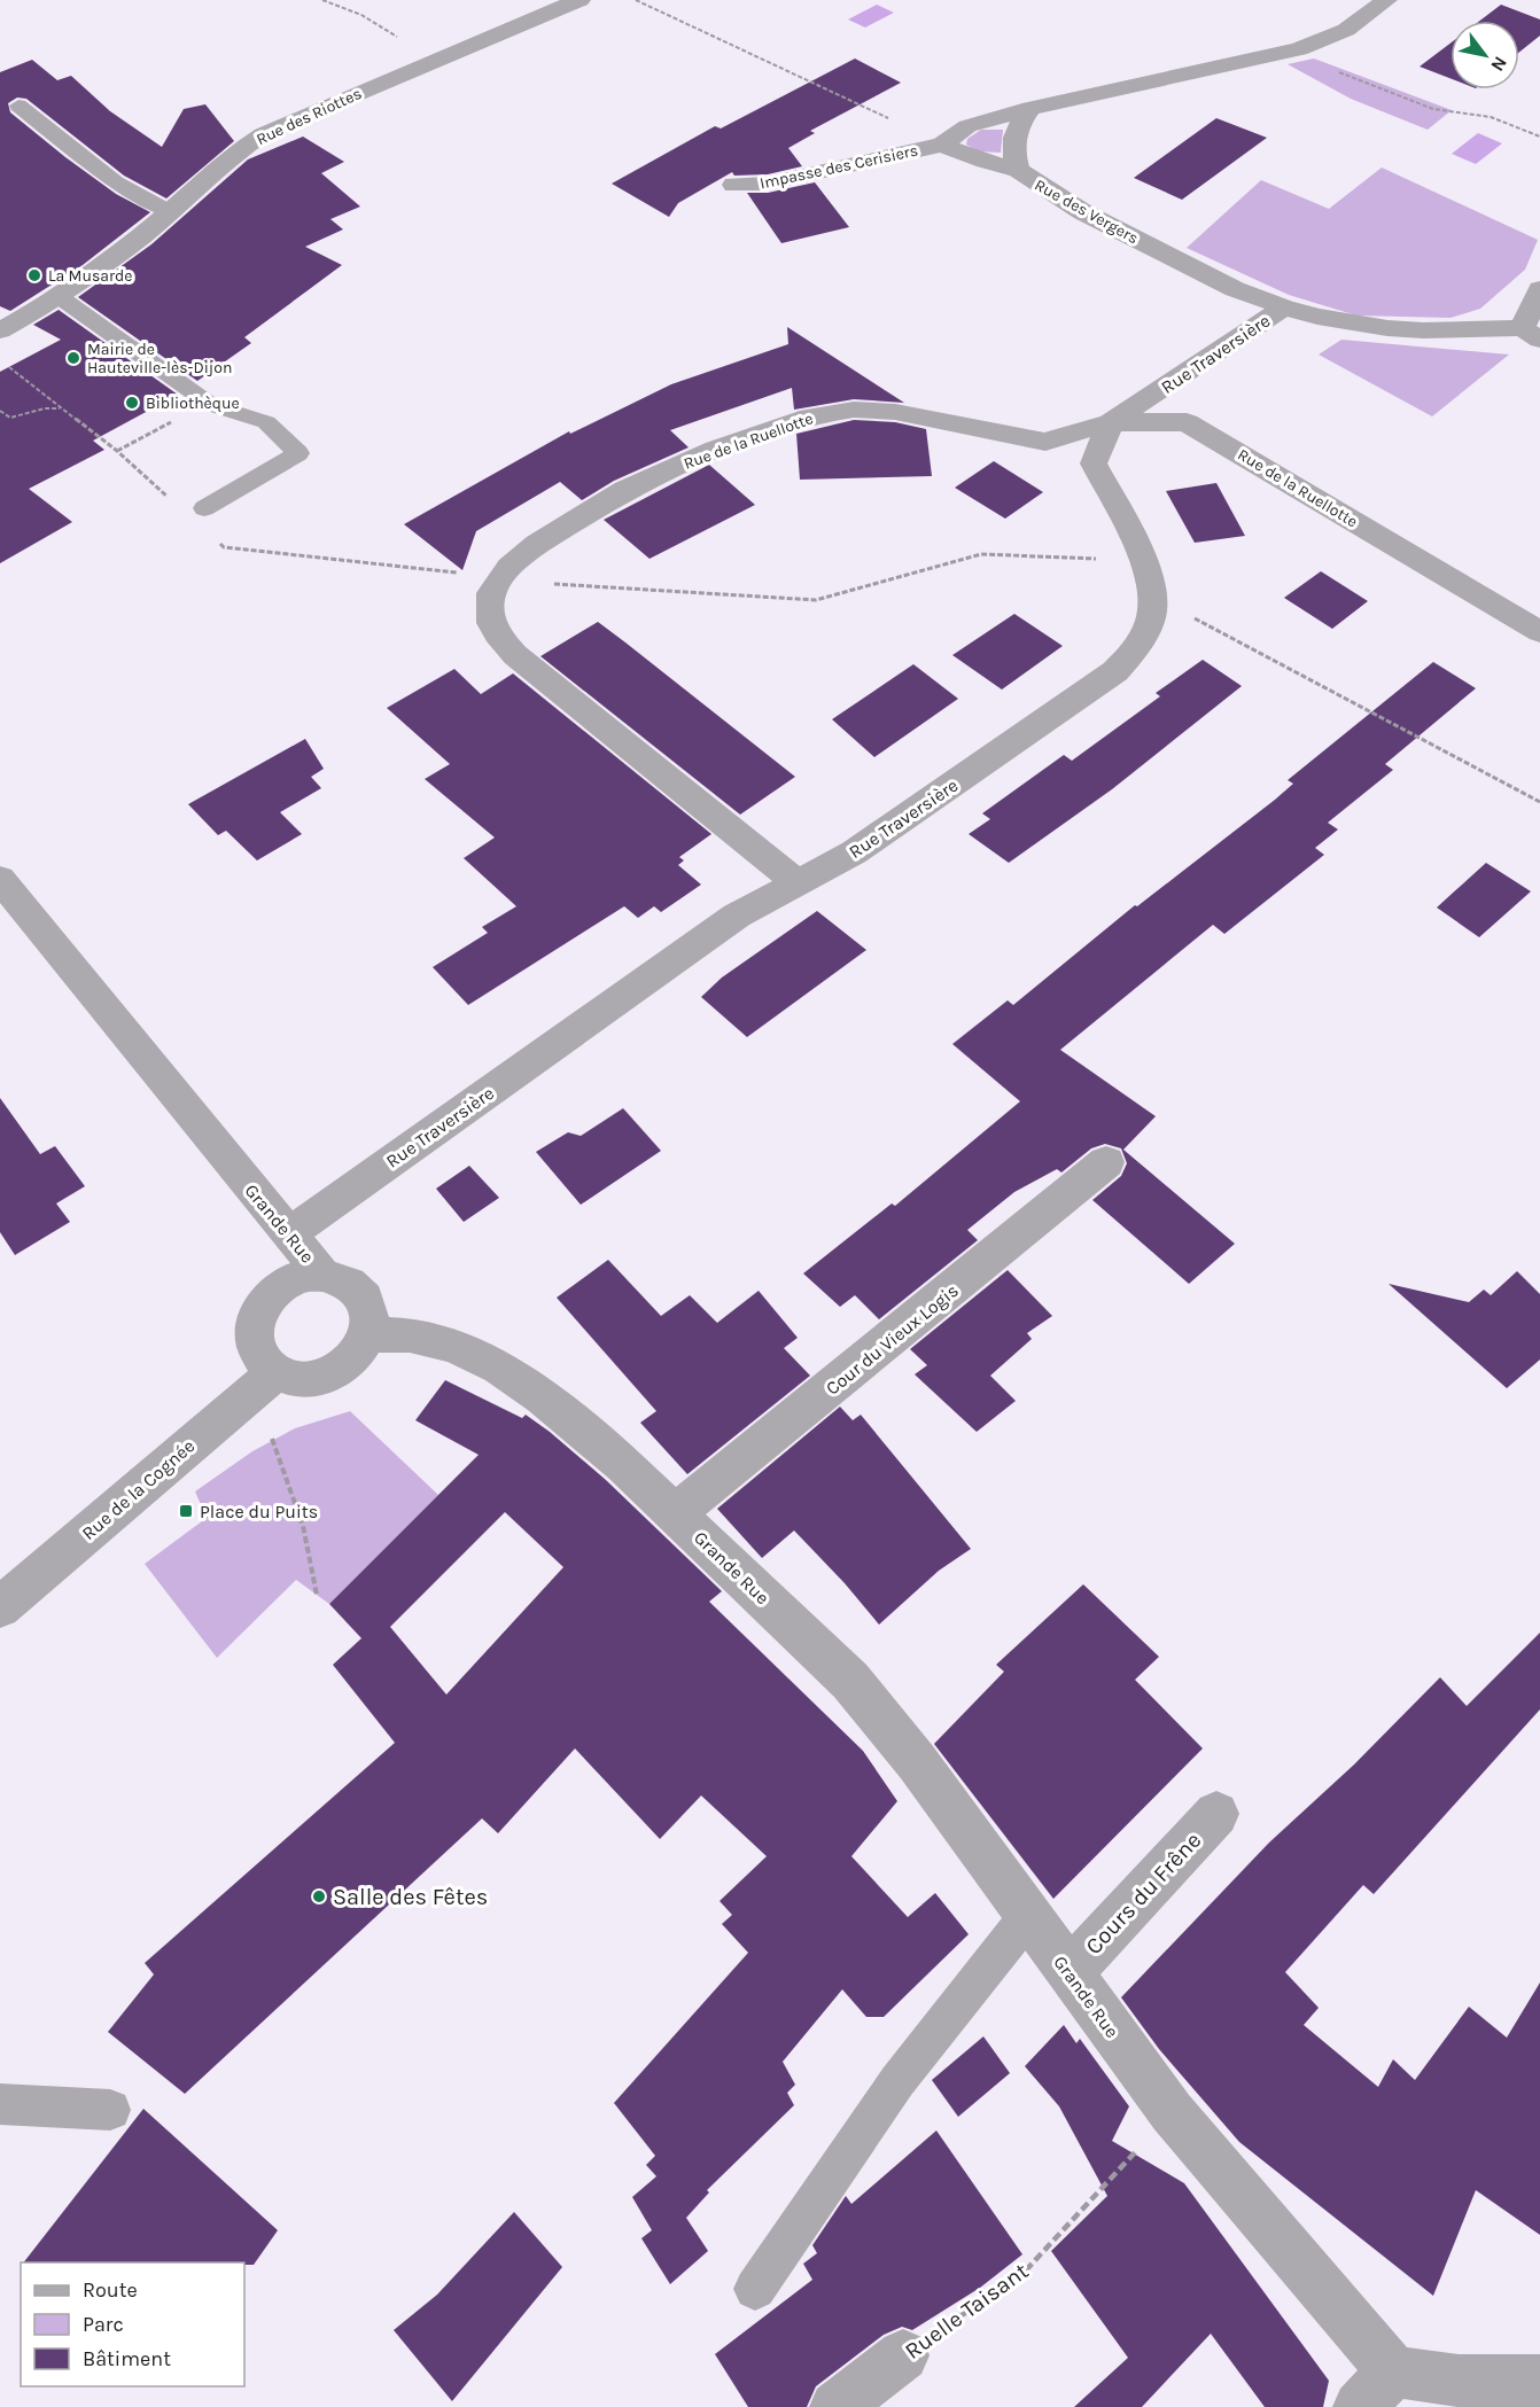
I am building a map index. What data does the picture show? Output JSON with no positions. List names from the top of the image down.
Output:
{
  "streets": {
    "street": [
      "Rue des Riottes",
      "Impasse des Cerisiers",
      "Rue des Vergers",
      "Rue Traversière",
      "Rue de la Ruellotte",
      "Grande Rue",
      "Cour du Vieux Logis",
      "Rue de la Cognée",
      "Cours du Frêne",
      "Ruelle Taisant"
    ]
  },
  "crossings": [
    ["Impasse des Cerisiers", "Rue des Vergers"],
    ["Rue des Vergers", "Rue Traversière"],
    ["Rue Traversière", "Rue de la Ruellotte"],
    ["Rue Traversière", "Grande Rue"],
    ["Grande Rue", "Cour du Vieux Logis"],
    ["Grande Rue", "Rue de la Cognée"],
    ["Grande Rue", "Cours du Frêne"],
    ["Grande Rue", "Ruelle Taisant"]
  ],
  "places": {
    "other": [
      "La Musarde",
      "Mairie de Hauteville-lès-Dijon",
      "Bibliothèque",
      "Salle des Fêtes"
    ],
    "transit": ["Place du Puits"]
  },
  "legend": ["Route", "Parc", "Bâtiment"],
  "north": "bottom right"
}
